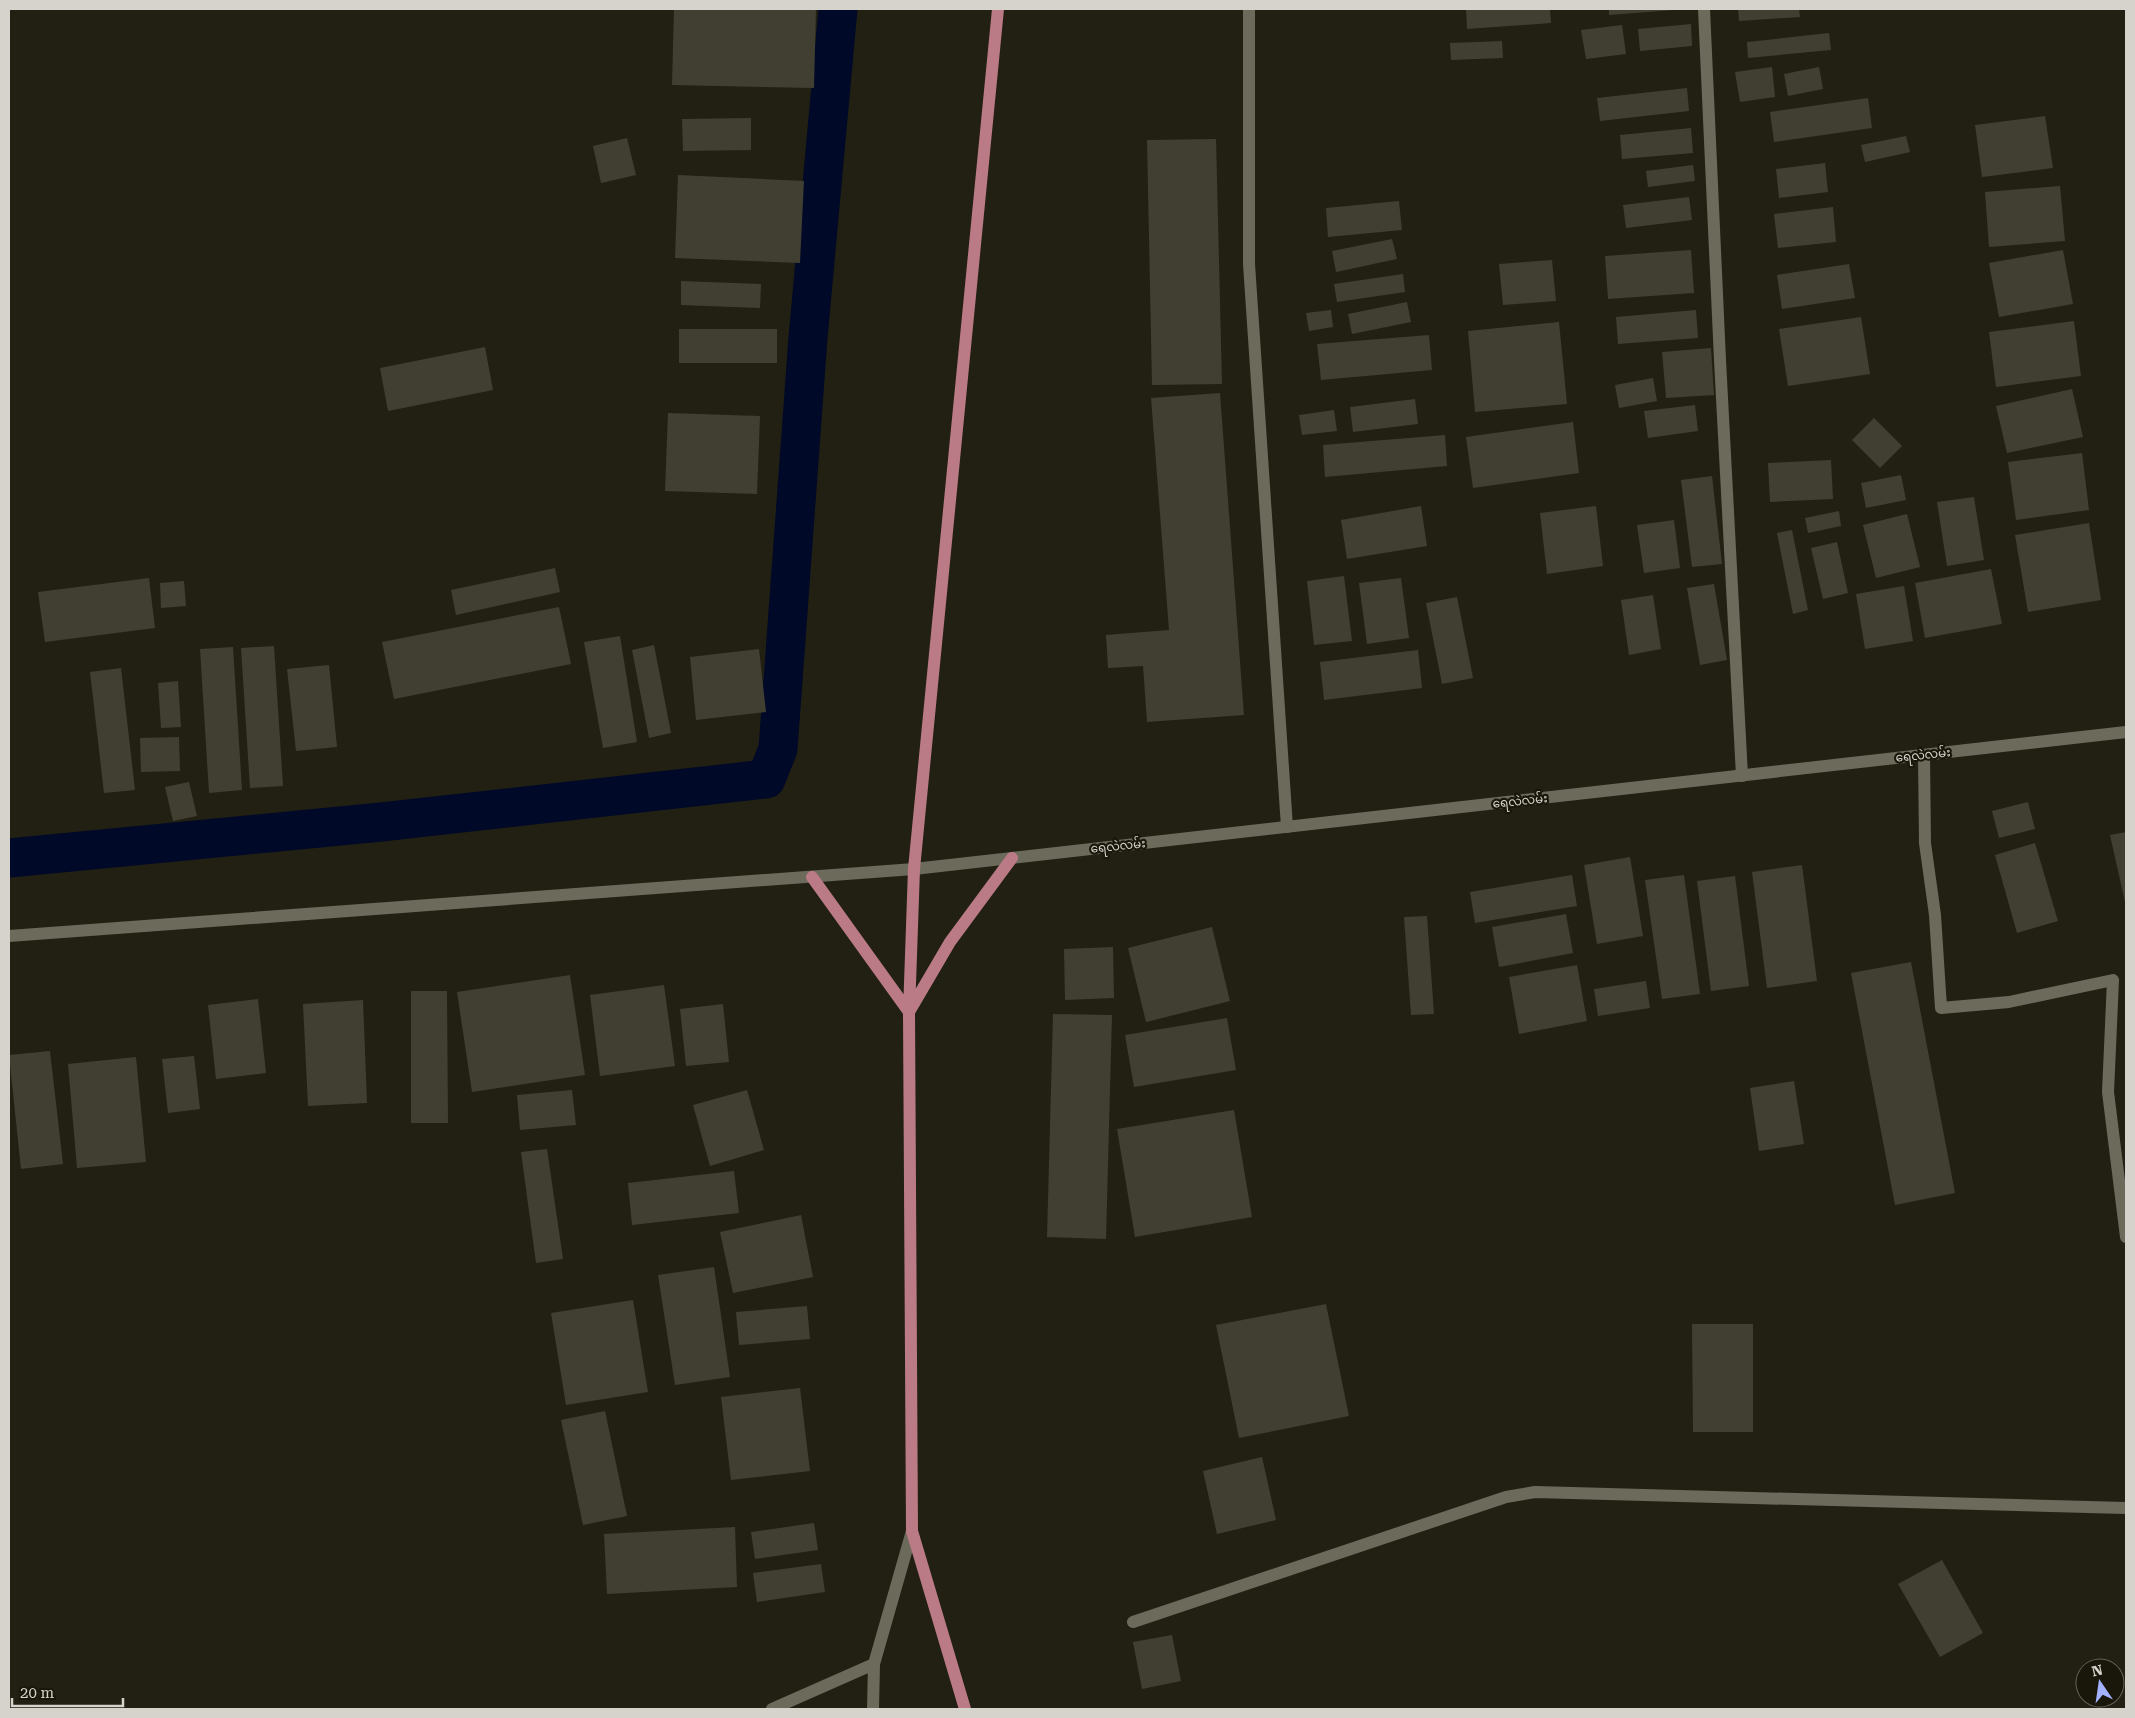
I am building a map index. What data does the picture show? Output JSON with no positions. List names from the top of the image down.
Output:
{
  "streets": {
    "street": ["ရေလဲလမ်း"]
  },
  "scale_bar": "20 m",
  "north": "top"
}
